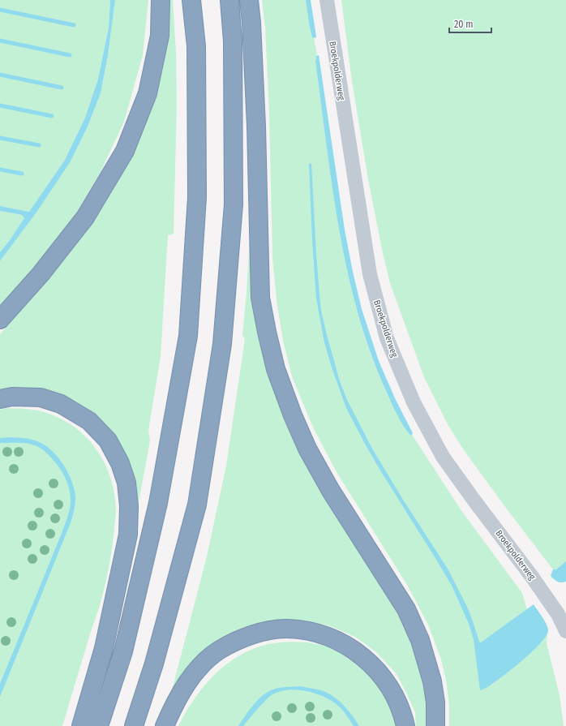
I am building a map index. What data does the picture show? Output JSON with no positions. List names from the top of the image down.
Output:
{
  "streets": {
    "street": ["Broekpolderweg"]
  },
  "scale_bar": "20 m"
}
